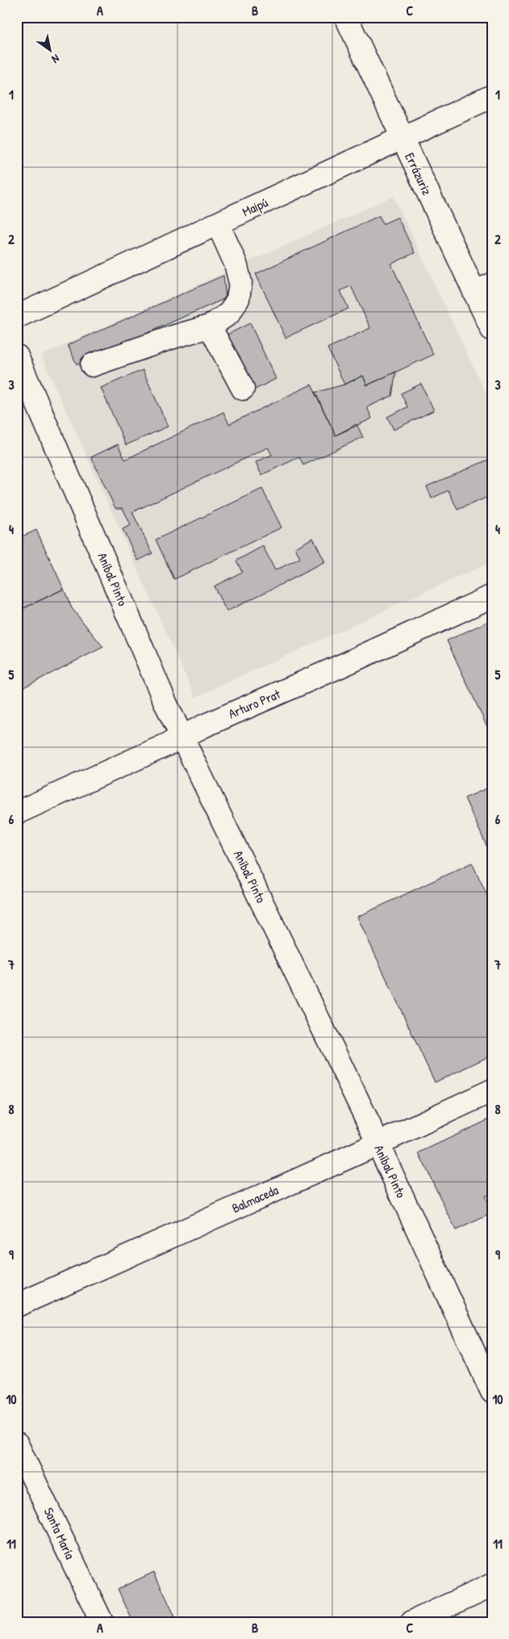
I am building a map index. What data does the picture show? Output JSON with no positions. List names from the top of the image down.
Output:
{
  "streets": {
    "street": [
      "Errázuriz",
      "Maipú",
      "Aníbal Pinto",
      "Arturo Prat",
      "Balmaceda",
      "Santa María"
    ]
  },
  "crossings": [
    ["Errázuriz", "Maipú"],
    ["Aníbal Pinto", "Arturo Prat"],
    ["Aníbal Pinto", "Balmaceda"]
  ],
  "north": "bottom right",
  "grid": {
    "columns": ["A", "B", "C"],
    "rows": [
      "1",
      "2",
      "3",
      "4",
      "5",
      "6",
      "7",
      "8",
      "9",
      "10",
      "11"
    ]
  }
}
